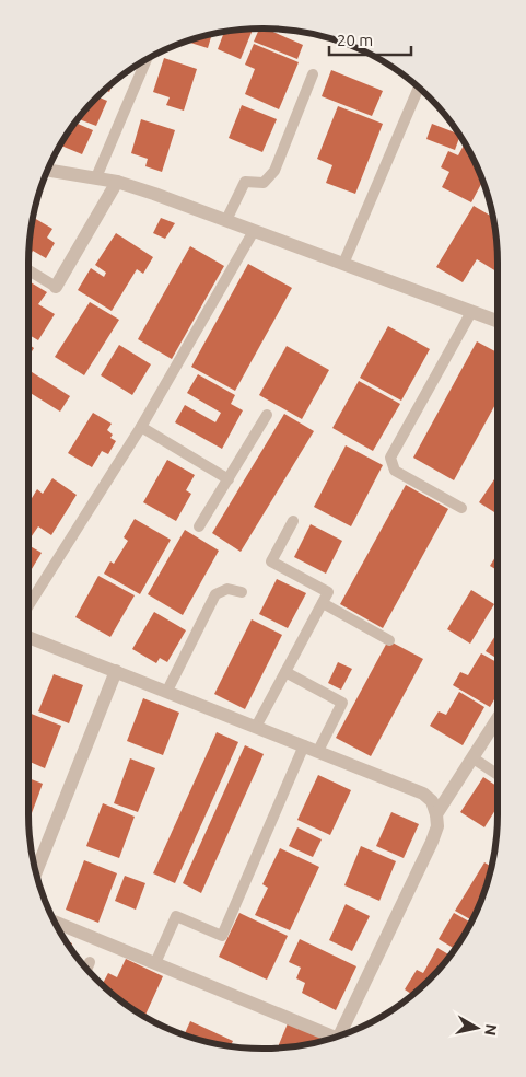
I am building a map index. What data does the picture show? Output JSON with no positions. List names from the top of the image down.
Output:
{
  "scale_bar": "20 m",
  "north": "right"
}
